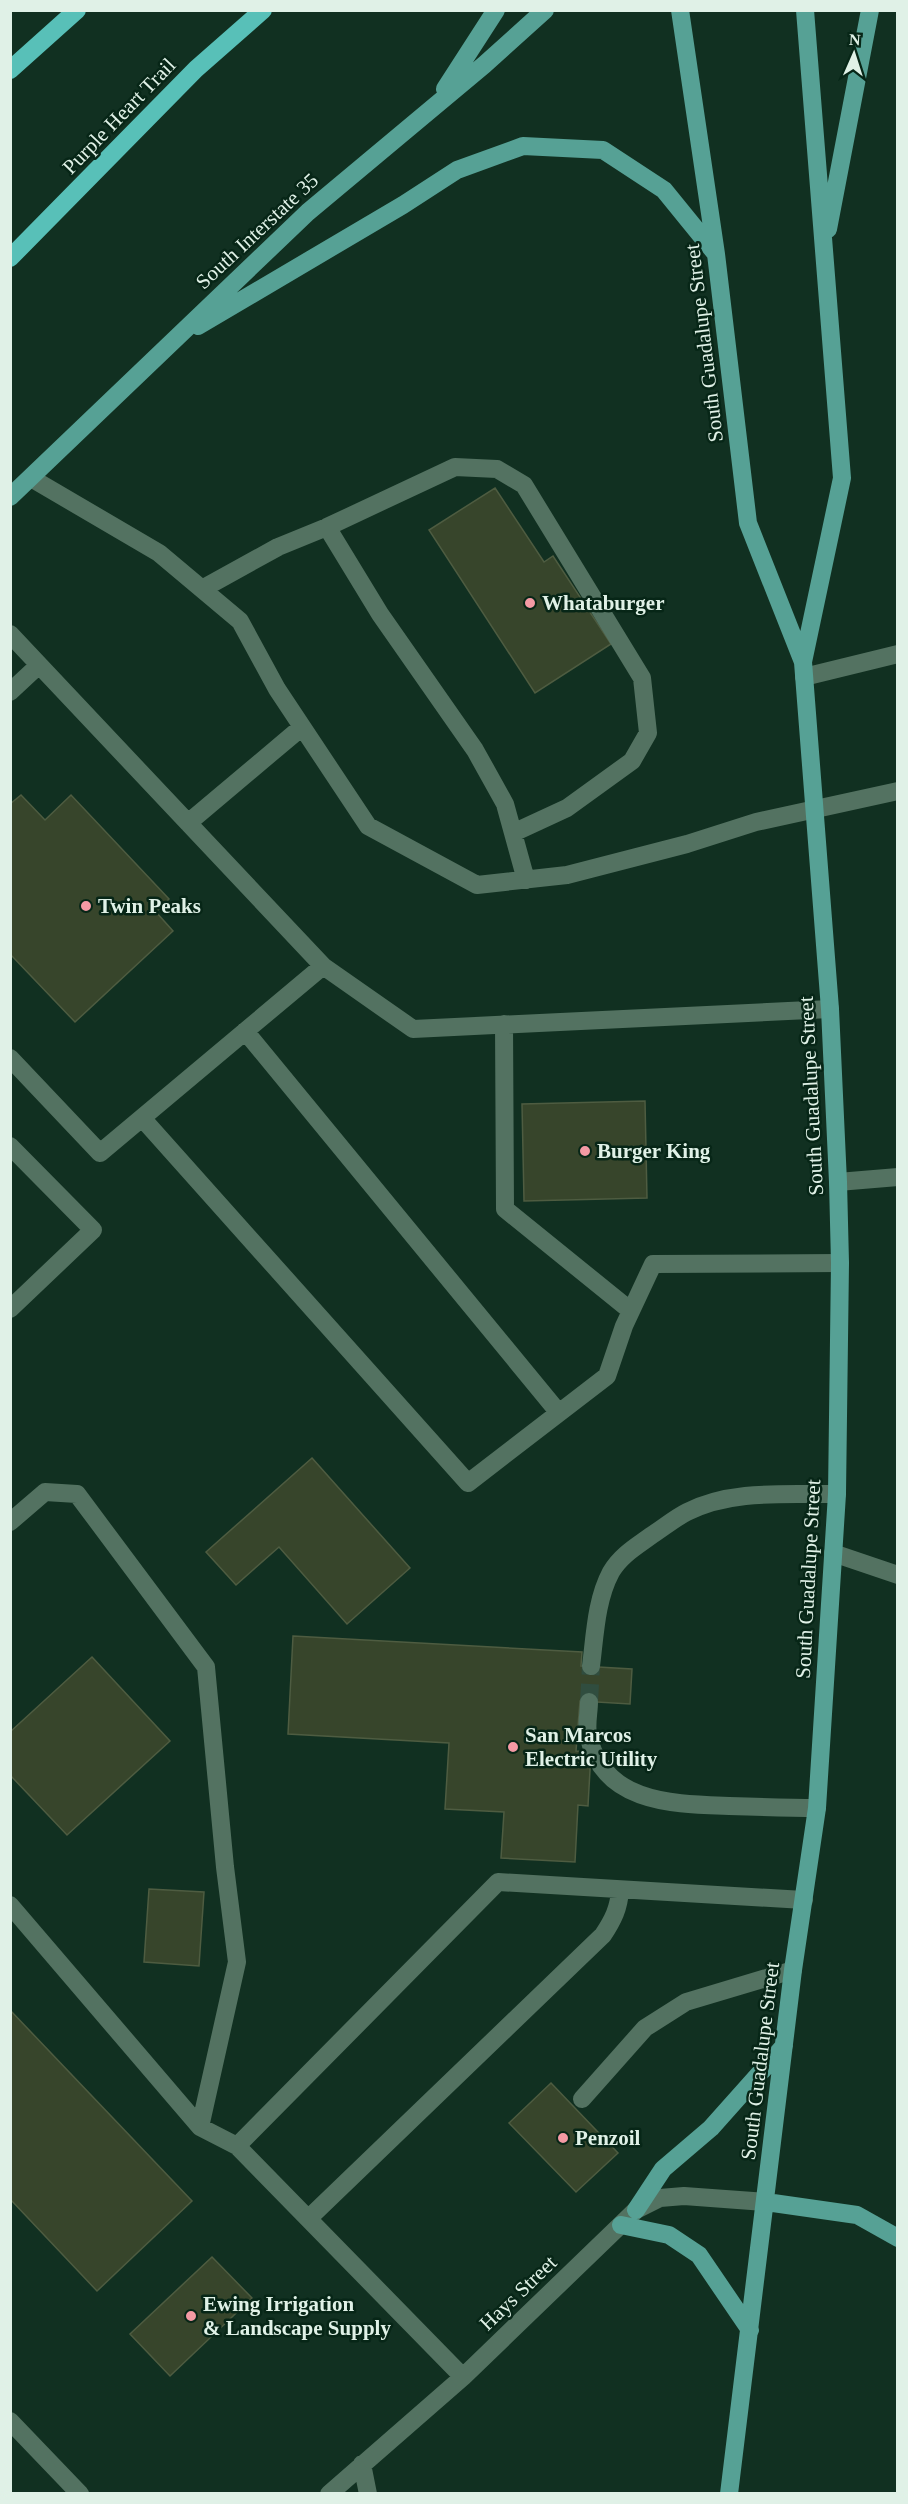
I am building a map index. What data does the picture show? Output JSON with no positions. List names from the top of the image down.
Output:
{
  "streets": {
    "highway": ["Purple Heart Trail"],
    "main road": ["South Interstate 35", "South Guadalupe Street"],
    "street": ["Hays Street"]
  },
  "crossings": [
    ["South Guadalupe Street", "Hays Street"]
  ],
  "places": [
    "Whataburger",
    "Twin Peaks",
    "Burger King",
    "San Marcos Electric Utility",
    "Penzoil",
    "Ewing Irrigation & Landscape Supply"
  ],
  "north": "top"
}
